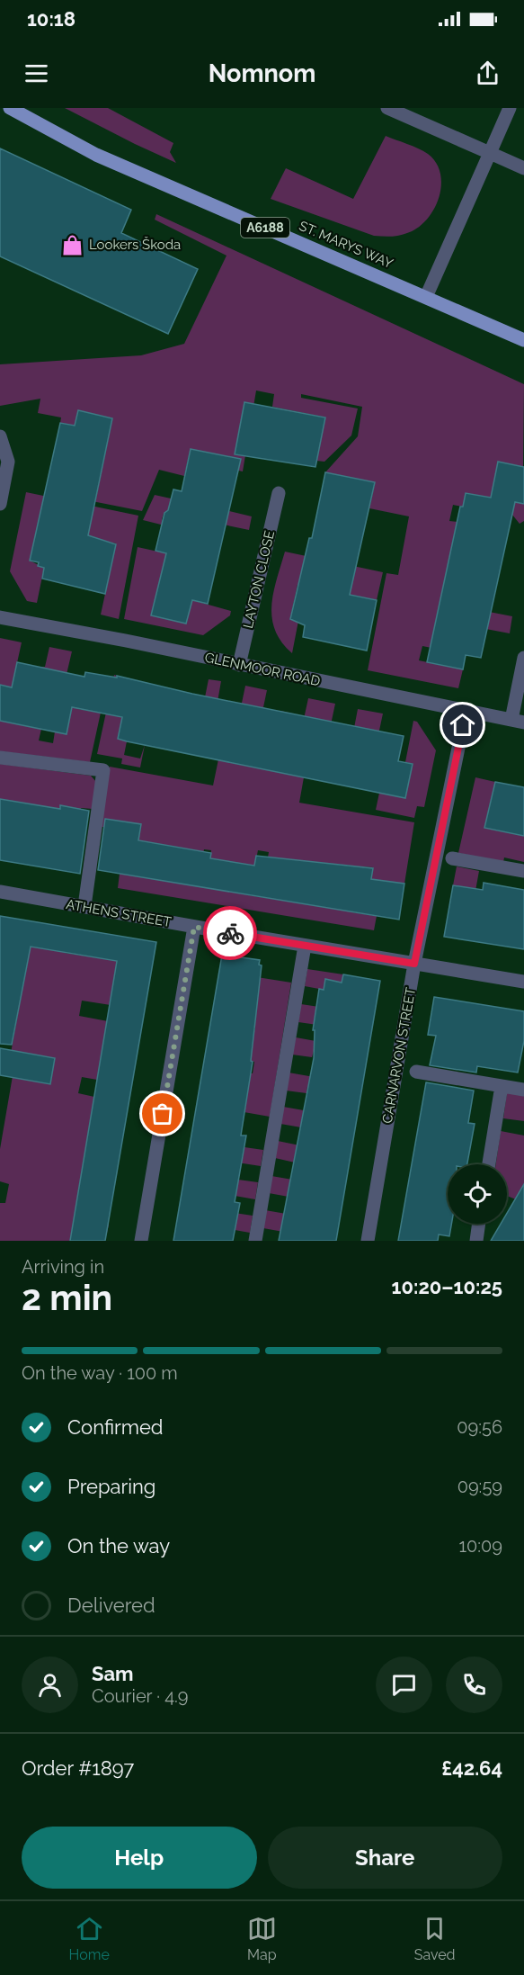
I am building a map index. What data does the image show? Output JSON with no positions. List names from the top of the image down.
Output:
{
  "streets": {
    "main road": ["A6188", "ST. MARYS WAY"],
    "street": [
      "LAYTON CLOSE",
      "GLENMOOR ROAD",
      "ATHENS STREET",
      "CARNARVON STREET"
    ]
  },
  "crossings": [
    ["LAYTON CLOSE", "GLENMOOR ROAD"],
    ["GLENMOOR ROAD", "CARNARVON STREET"],
    ["ATHENS STREET", "CARNARVON STREET"]
  ],
  "places": {
    "shop": ["Lookers Škoda"]
  },
  "page": {
    "status": "10:18",
    "header": "Nomnom",
    "heading": ["2 min", "Arriving in", "10:20–10:25"],
    "panel": [
      "Sam",
      "Courier · 4.9",
      "Order #1897",
      "£42.64"
    ],
    "bar": "On the way · 100 m",
    "list": [
      ["Confirmed", "09:56"],
      ["Preparing", "09:59"],
      ["On the way", "10:09"],
      "Delivered"
    ],
    "buttons": ["Help", "Share"],
    "tabs": ["Home", "Map", "Saved"]
  }
}
